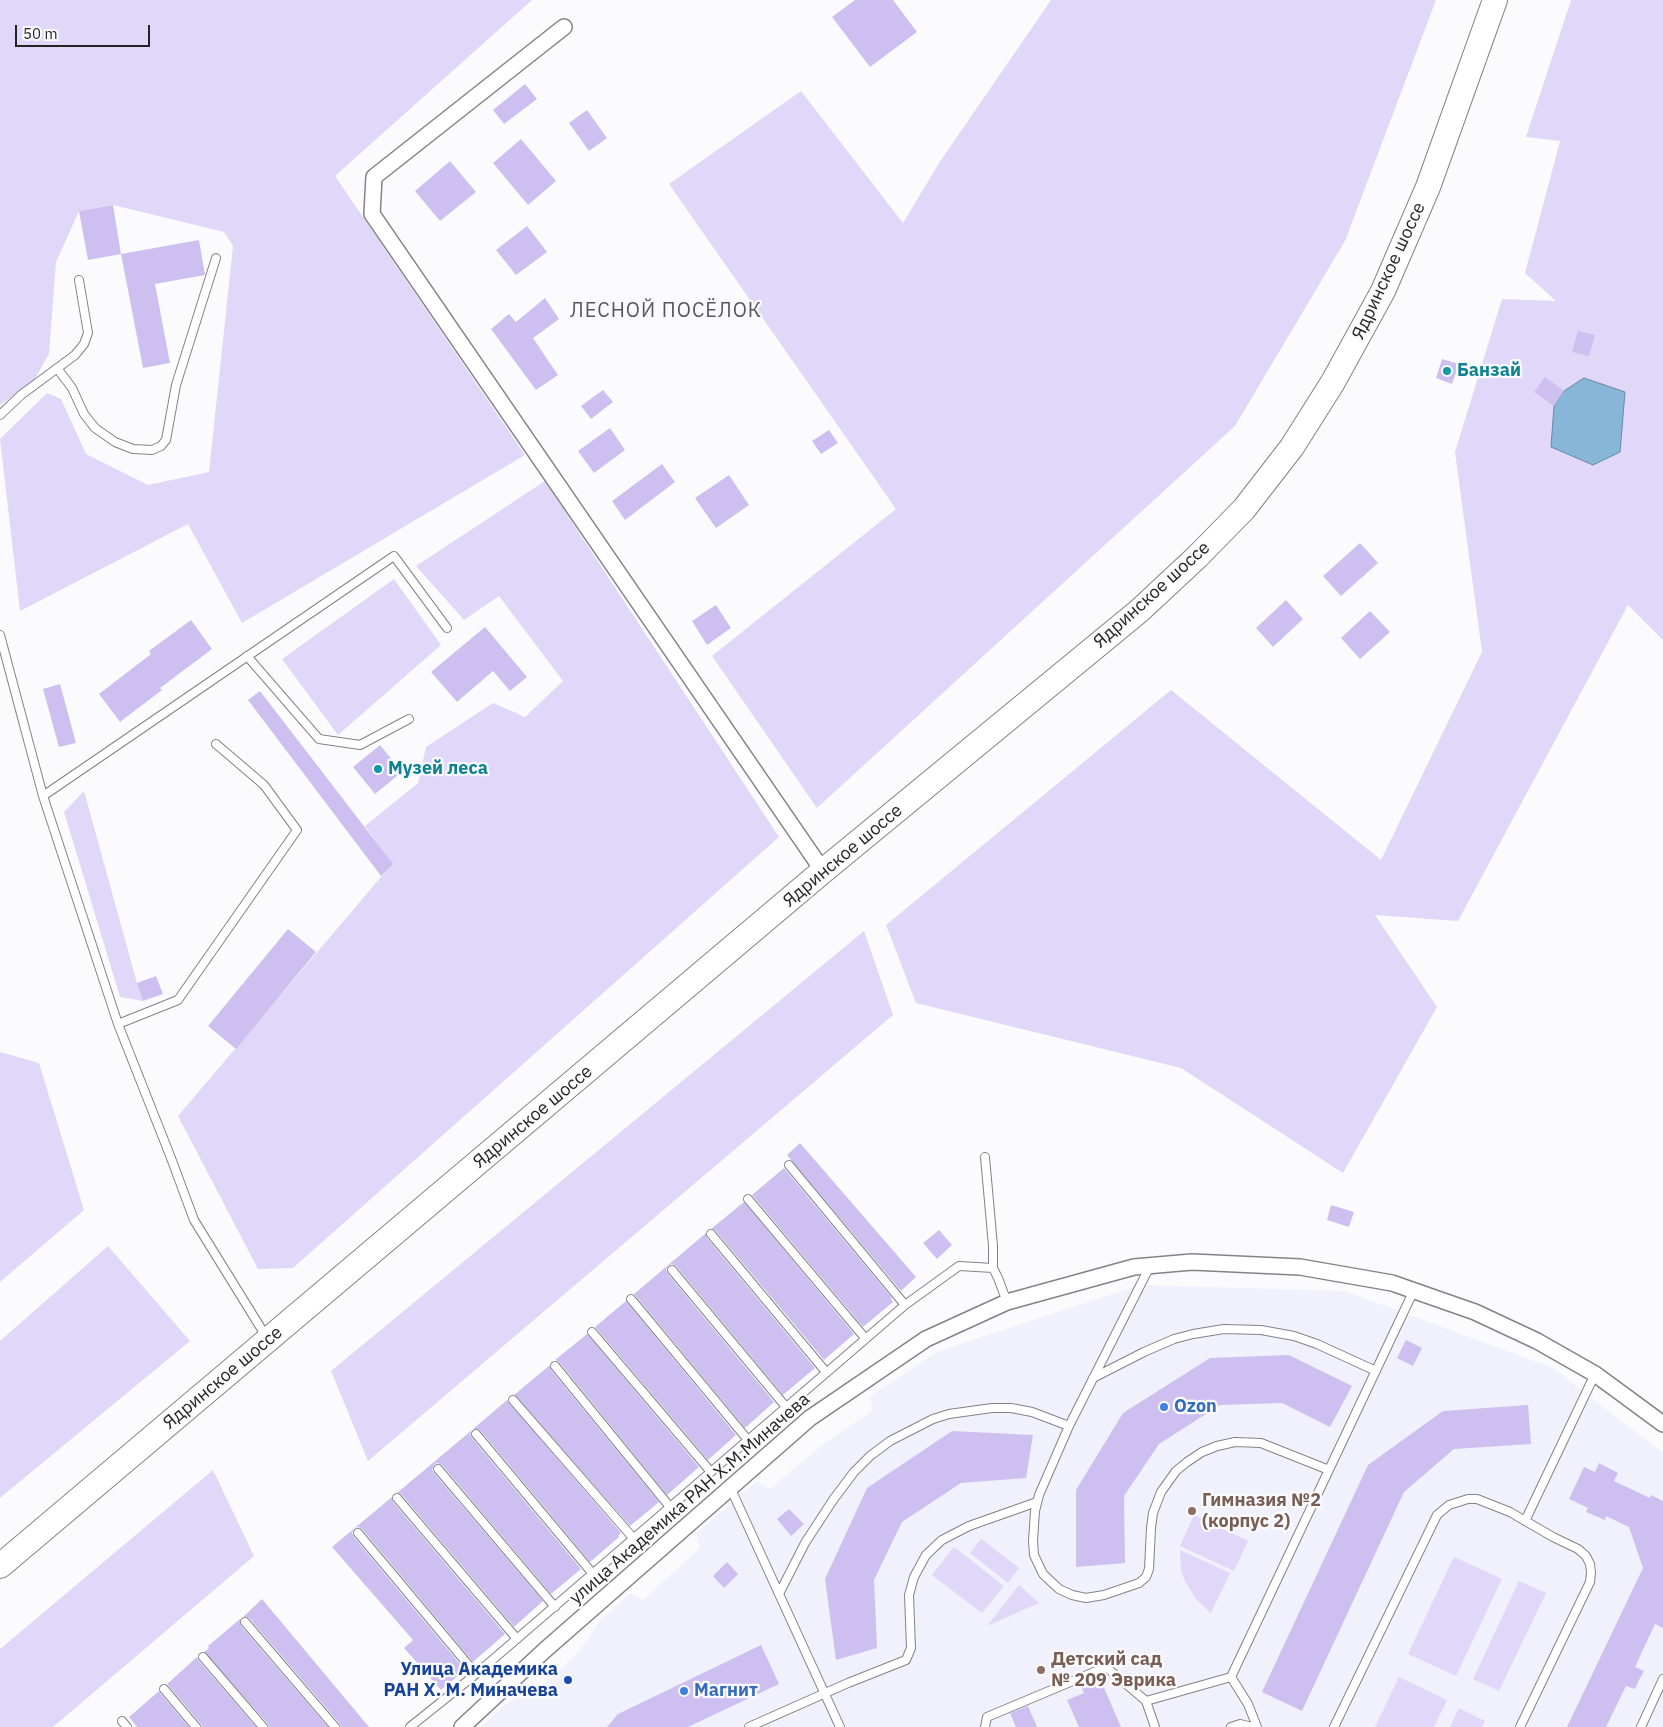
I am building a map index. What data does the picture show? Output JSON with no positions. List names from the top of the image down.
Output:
{
  "streets": {
    "main road": ["Ядринское шоссе"],
    "street": ["улица Академика РАН Х.М.Миначева"]
  },
  "districts": ["ЛЕСНОЙ ПОСЁЛОК"],
  "places": [
    "Банзай",
    "Музей леса",
    "Ozon",
    "Гимназия №2 (корпус 2)",
    "Детский сад № 209 Эврика",
    "Улица Академика РАН Х. М. Миначева",
    "Магнит"
  ],
  "scale_bar": "50 m"
}
